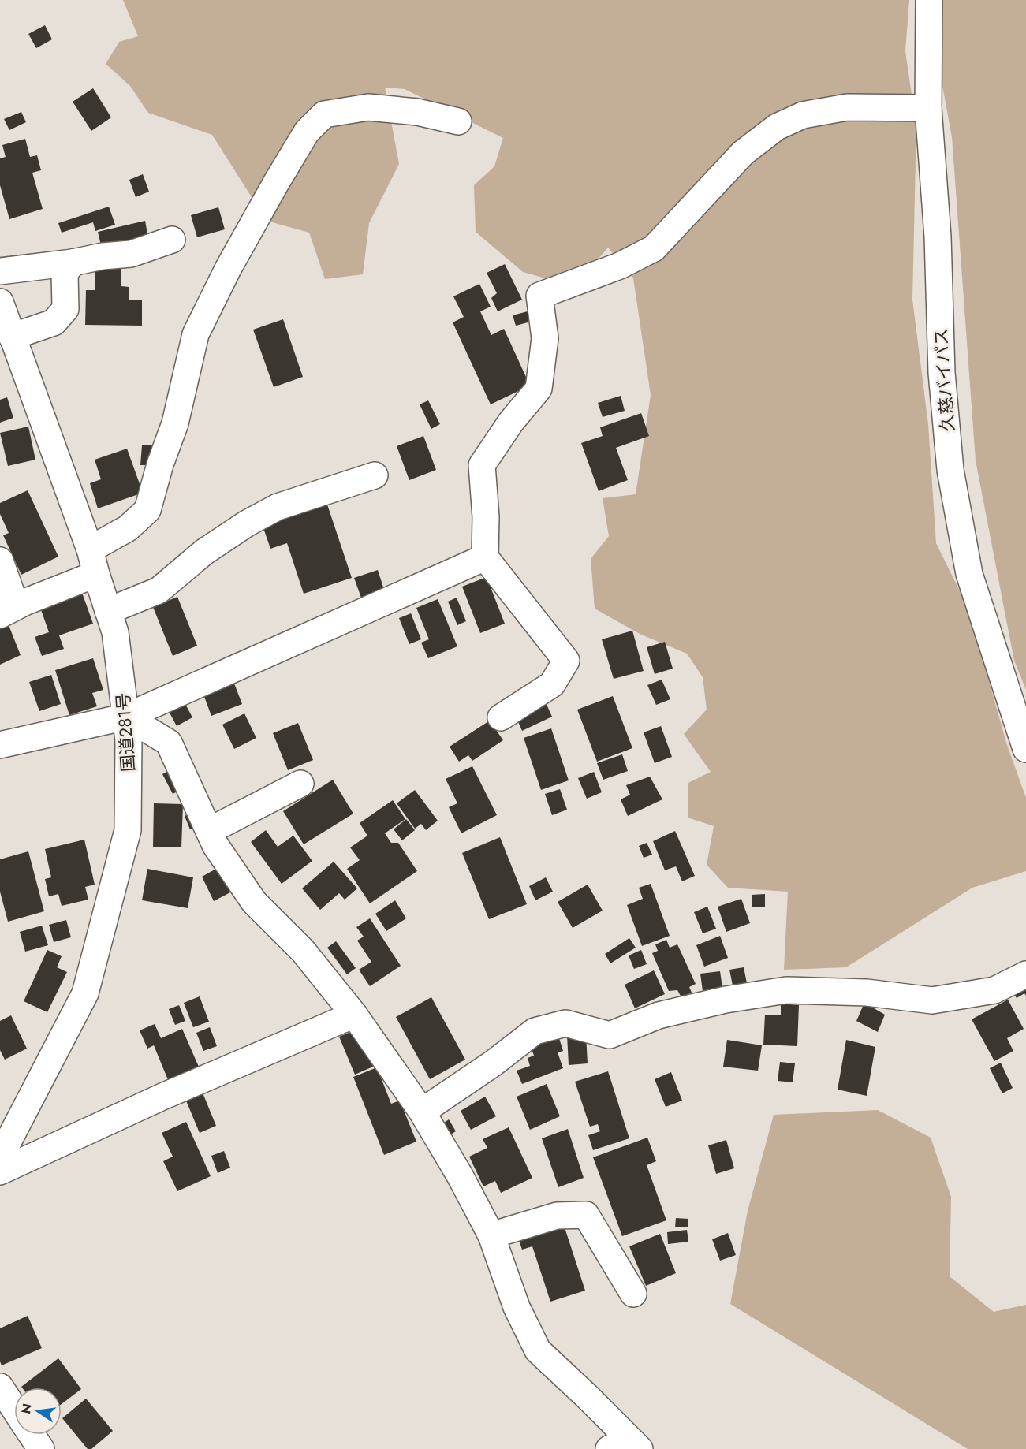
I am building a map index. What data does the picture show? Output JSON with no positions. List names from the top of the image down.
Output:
{
  "streets": {
    "main road": ["久慈バイパス", "国道281号"]
  },
  "north": "left"
}
